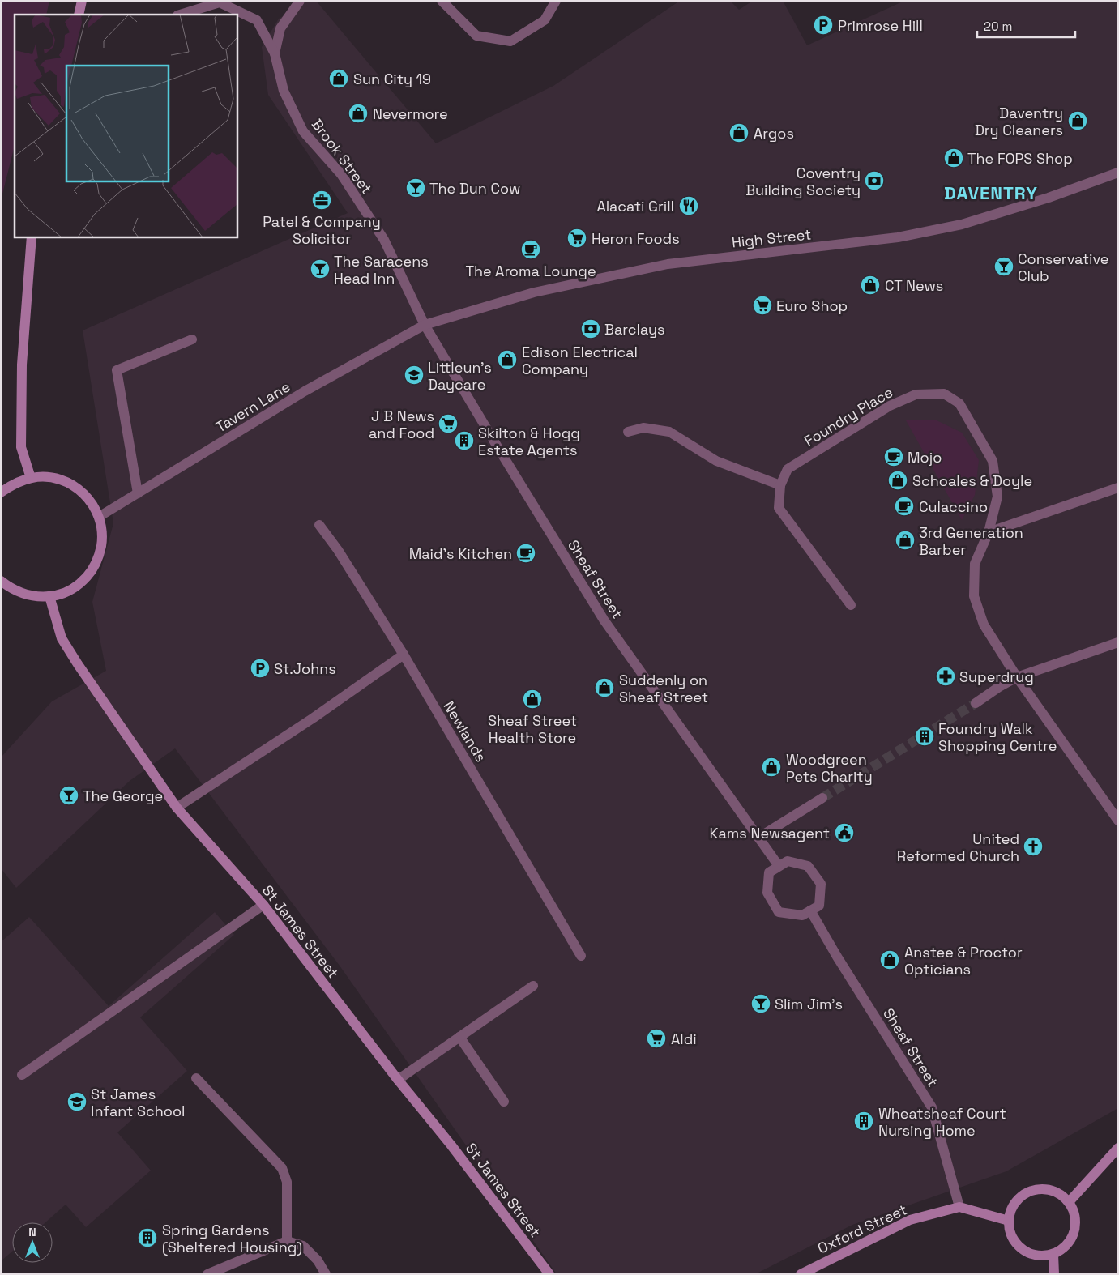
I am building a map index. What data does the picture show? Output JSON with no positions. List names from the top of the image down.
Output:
{
  "streets": {
    "main road": ["St James Street", "Oxford Street"],
    "street": [
      "Brook Street",
      "High Street",
      "Tavern Lane",
      "Foundry Place",
      "Sheaf Street",
      "Newlands"
    ]
  },
  "crossings": [
    ["Brook Street", "High Street"],
    ["Brook Street", "Tavern Lane"],
    ["Brook Street", "Sheaf Street"],
    ["High Street", "Tavern Lane"],
    ["High Street", "Sheaf Street"],
    ["Tavern Lane", "Sheaf Street"],
    ["Sheaf Street", "Oxford Street"]
  ],
  "districts": ["DAVENTRY"],
  "places": {
    "parking": ["Primrose Hill", "St.Johns"],
    "shop": [
      "Sun City 19",
      "Nevermore",
      "Daventry Dry Cleaners",
      "Argos",
      "The FOPS Shop",
      "CT News",
      "Edison Electrical Company",
      "Schoales & Doyle",
      "3rd Generation Barber",
      "Suddenly on Sheaf Street",
      "Sheaf Street Health Store",
      "Woodgreen Pets Charity",
      "Anstee & Proctor Opticians"
    ],
    "bank": ["Coventry Building Society", "Barclays"],
    "bar": [
      "The Dun Cow",
      "Conservative Club",
      "The Saracens Head Inn",
      "The George",
      "Slim Jim's"
    ],
    "office": ["Patel & Company Solicitor"],
    "restaurant": ["Alacati Grill"],
    "supermarket": [
      "Heron Foods",
      "Euro Shop",
      "J B News and Food",
      "Aldi"
    ],
    "cafe": [
      "The Aroma Lounge",
      "Mojo",
      "Culaccino",
      "Maid's Kitchen"
    ],
    "school or university": ["Littleun's Daycare", "St James Infant School"],
    "building": [
      "Skilton & Hogg Estate Agents",
      "Foundry Walk Shopping Centre",
      "Wheatsheaf Court Nursing Home",
      "Spring Gardens (Sheltered Housing)"
    ],
    "pharmacy": ["Superdrug"],
    "public building": ["Kams Newsagent"],
    "church": ["United Reformed Church"]
  },
  "scale_bar": "20 m",
  "north": "top"
}
